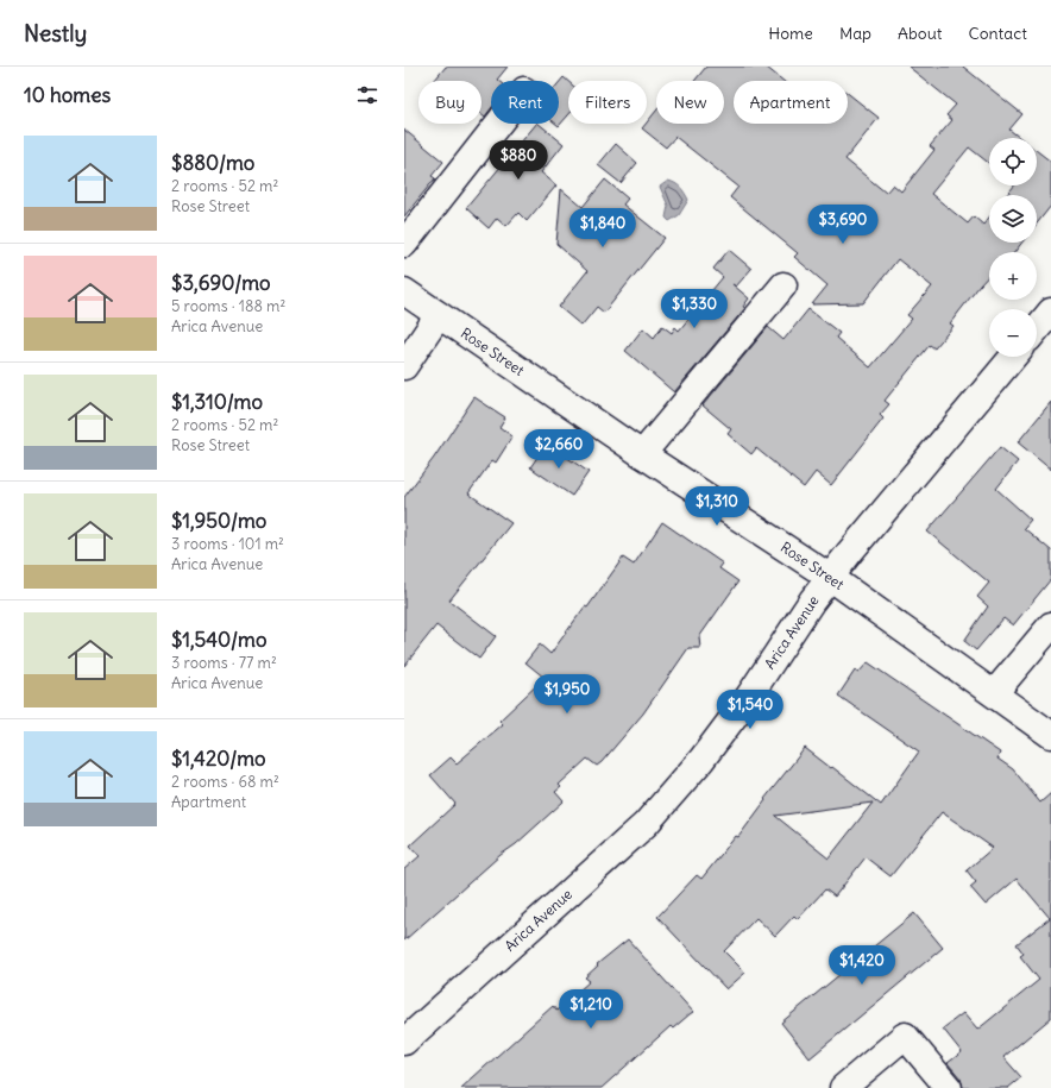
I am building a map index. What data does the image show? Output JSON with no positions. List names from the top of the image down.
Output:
{
  "streets": {
    "street": ["Rose Street", "Arica Avenue"]
  },
  "crossings": [
    ["Rose Street", "Arica Avenue"]
  ],
  "page": {
    "header": "Nestly",
    "nav": [
      "Home",
      "Map",
      "About",
      "Contact"
    ],
    "heading": "10 homes",
    "chip": [
      "Buy",
      "Rent",
      "Filters",
      "New",
      "Apartment"
    ],
    "list": [
      {
        "name": "$880/mo",
        "note": "2 rooms · 52 m² · Rose Street"
      },
      {
        "name": "$3,690/mo",
        "note": "5 rooms · 188 m² · Arica Avenue"
      },
      {
        "name": "$1,310/mo",
        "note": "2 rooms · 52 m² · Rose Street"
      },
      {
        "name": "$1,950/mo",
        "note": "3 rooms · 101 m² · Arica Avenue"
      },
      {
        "name": "$1,540/mo",
        "note": "3 rooms · 77 m² · Arica Avenue"
      },
      {
        "name": "$1,420/mo",
        "note": "2 rooms · 68 m² · Apartment"
      }
    ],
    "map_buttons": ["+", "−"],
    "price": [
      "$880",
      "$3,690",
      "$1,840",
      "$1,330",
      "$2,660",
      "$1,310",
      "$1,950",
      "$1,540",
      "$1,420",
      "$1,210"
    ]
  }
}
